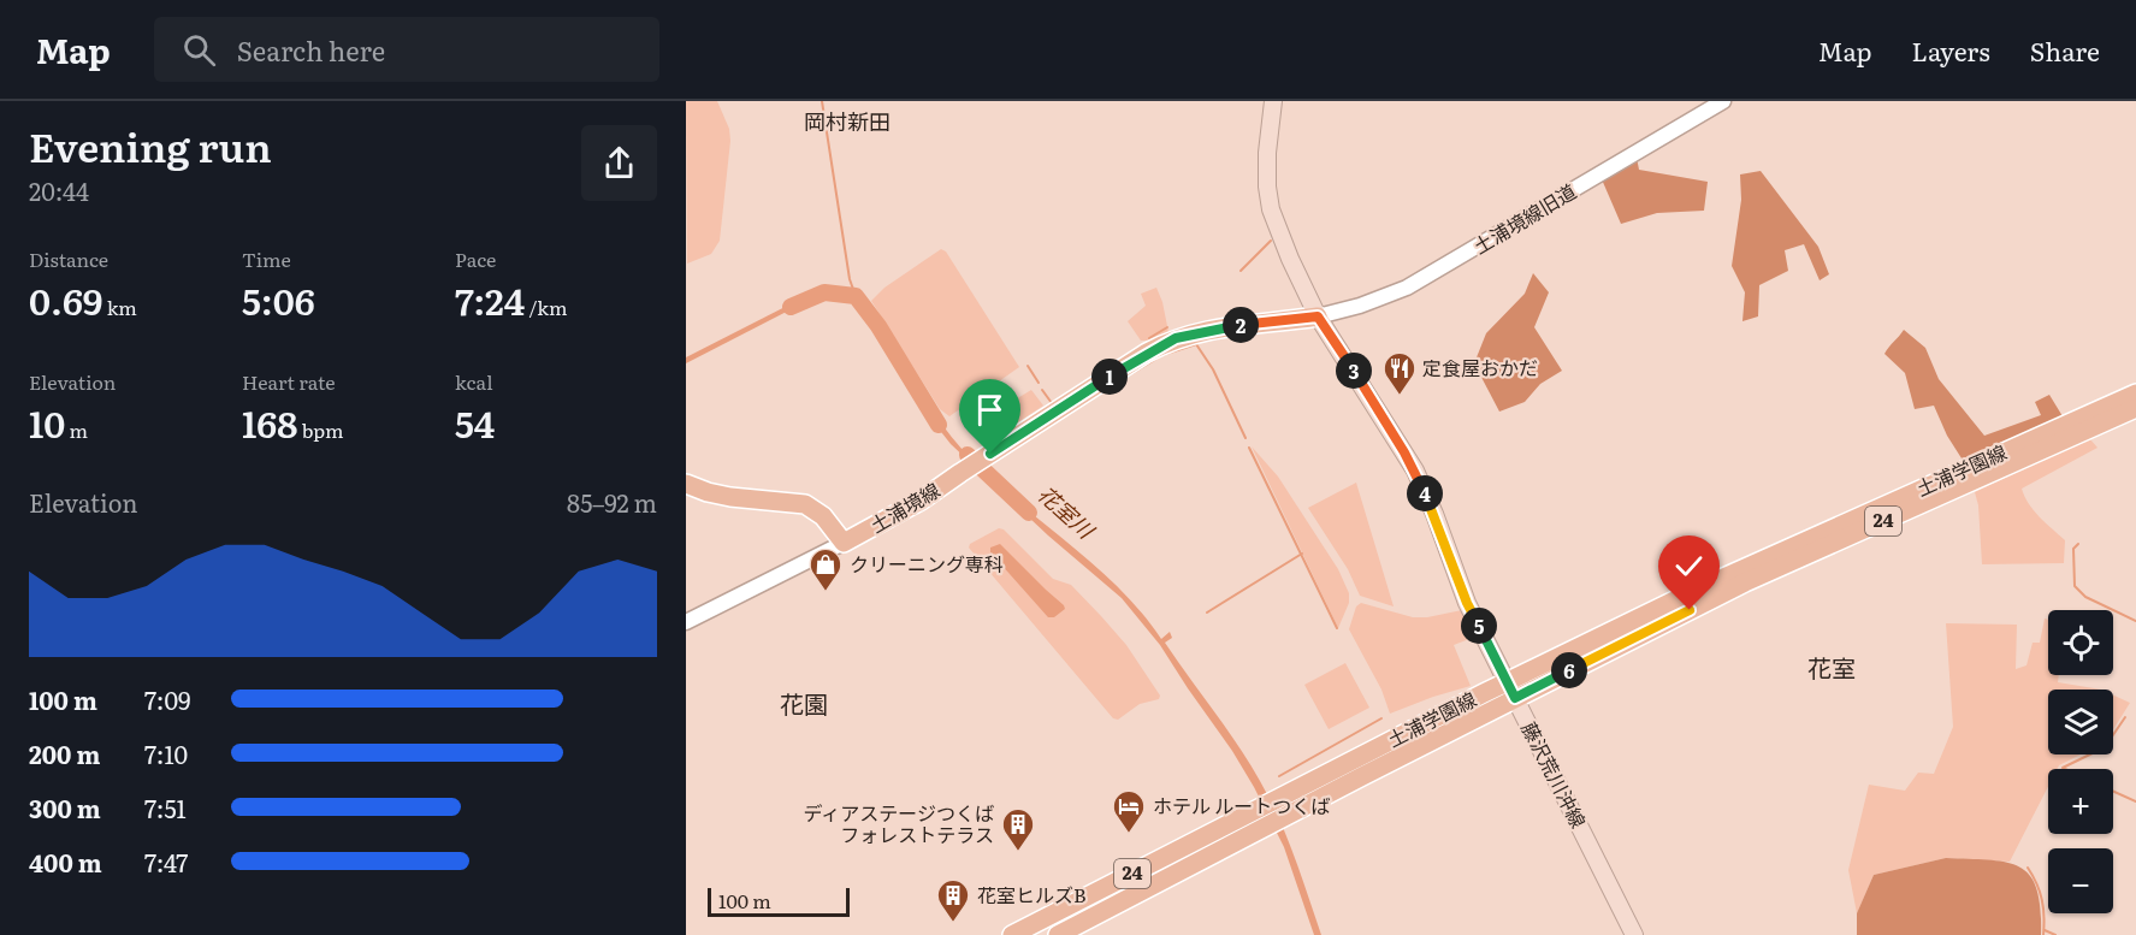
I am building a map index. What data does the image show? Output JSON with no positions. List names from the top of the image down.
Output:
{
  "streets": {
    "main road": [
      "土浦学園線",
      "土浦境線",
      "24",
      "藤沢荒川沖線"
    ],
    "street": ["土浦境線旧道"]
  },
  "crossings": [
    ["土浦境線旧道", "土浦境線"],
    ["土浦境線旧道", "藤沢荒川沖線"],
    ["土浦学園線", "藤沢荒川沖線"],
    ["土浦境線", "藤沢荒川沖線"]
  ],
  "districts": ["岡村新田", "花室", "花園"],
  "water": ["花室川"],
  "places": {
    "restaurant": ["定食屋おかだ"],
    "shop": ["クリーニング専科"],
    "hotel": ["ホテル ルートつくば"],
    "building": ["ディアステージつくば フォレストテラス", "花室ヒルズB"]
  },
  "scale_bar": "100 m",
  "page": {
    "header": "Map",
    "search": "Search here",
    "nav": ["Map", "Layers", "Share"],
    "heading": ["Evening run", "20:44"],
    "stats": [
      ["Distance", "0.69 km"],
      ["Time", "5:06"],
      ["Pace", "7:24 /km"],
      ["Elevation", "10 m"],
      ["Heart rate", "168 bpm"],
      ["kcal", "54"]
    ],
    "pins": [
      "2",
      "3",
      "1",
      "4",
      "5",
      "6"
    ],
    "chart": ["Elevation", "85–92 m"],
    "map_buttons": ["+", "−"],
    "list": [
      {
        "name": "100 m",
        "note": "7:09"
      },
      {
        "name": "200 m",
        "note": "7:10"
      },
      {
        "name": "300 m",
        "note": "7:51"
      },
      {
        "name": "400 m",
        "note": "7:47"
      }
    ],
    "scale": "100 m"
  }
}
